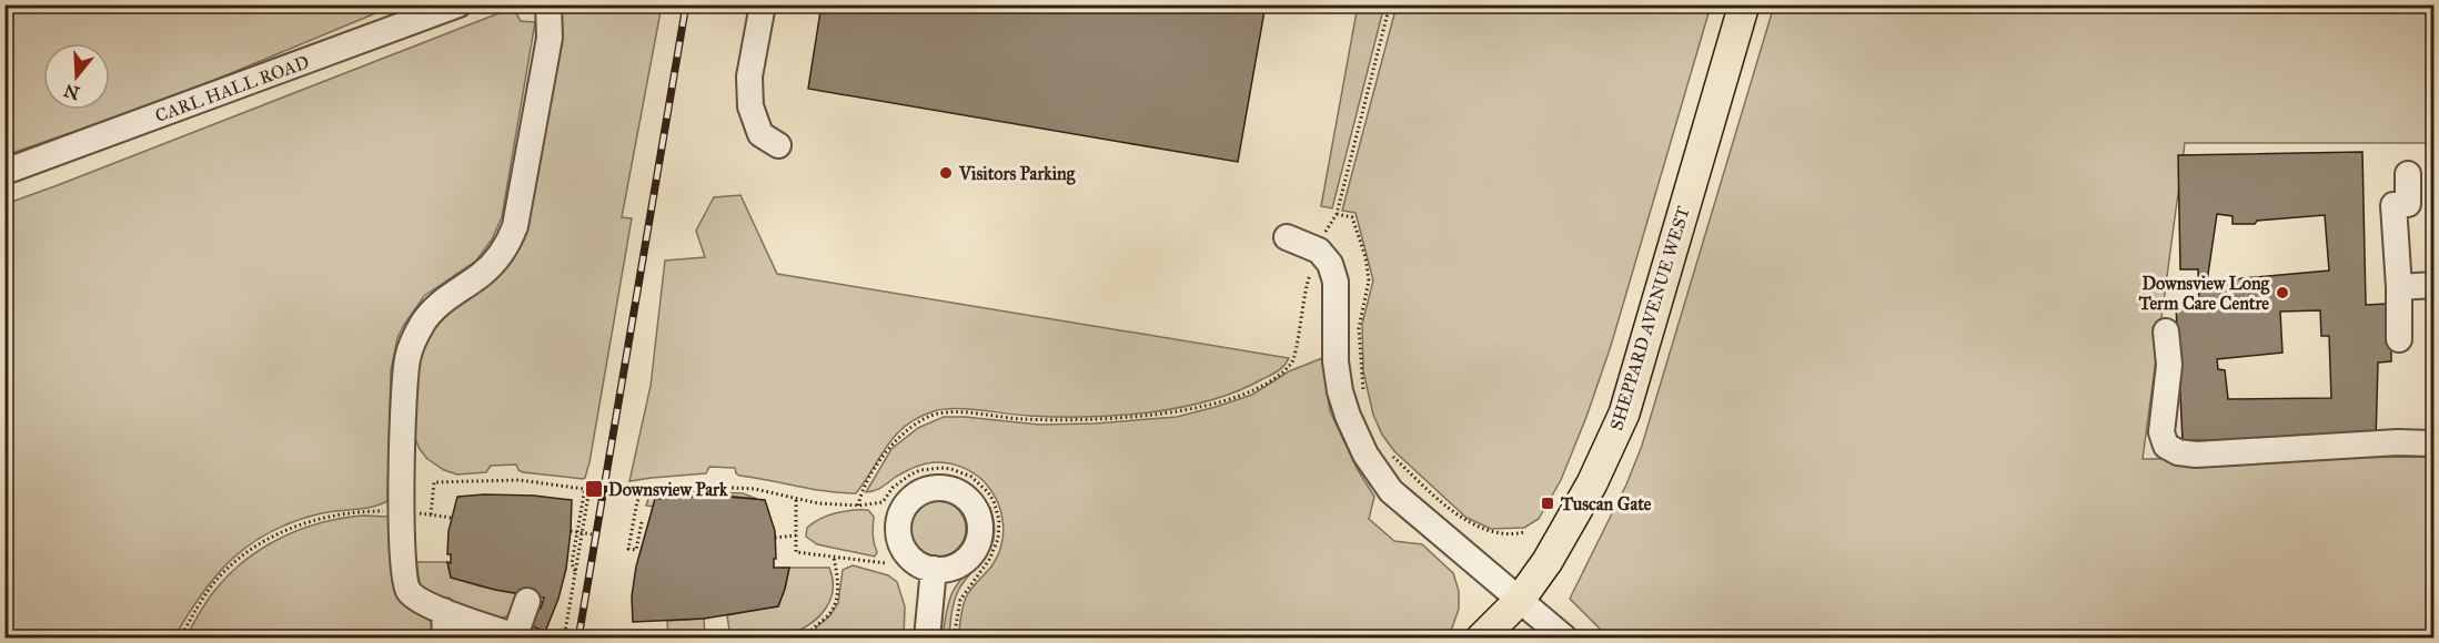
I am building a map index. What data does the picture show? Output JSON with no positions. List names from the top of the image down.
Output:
{
  "streets": {
    "main road": ["SHEPPARD AVENUE WEST"],
    "street": ["CARL HALL ROAD"]
  },
  "places": {
    "other": ["Visitors Parking", "Downsview Long Term Care Centre"],
    "transit": ["Downsview Park", "Tuscan Gate"]
  },
  "north": "bottom"
}
